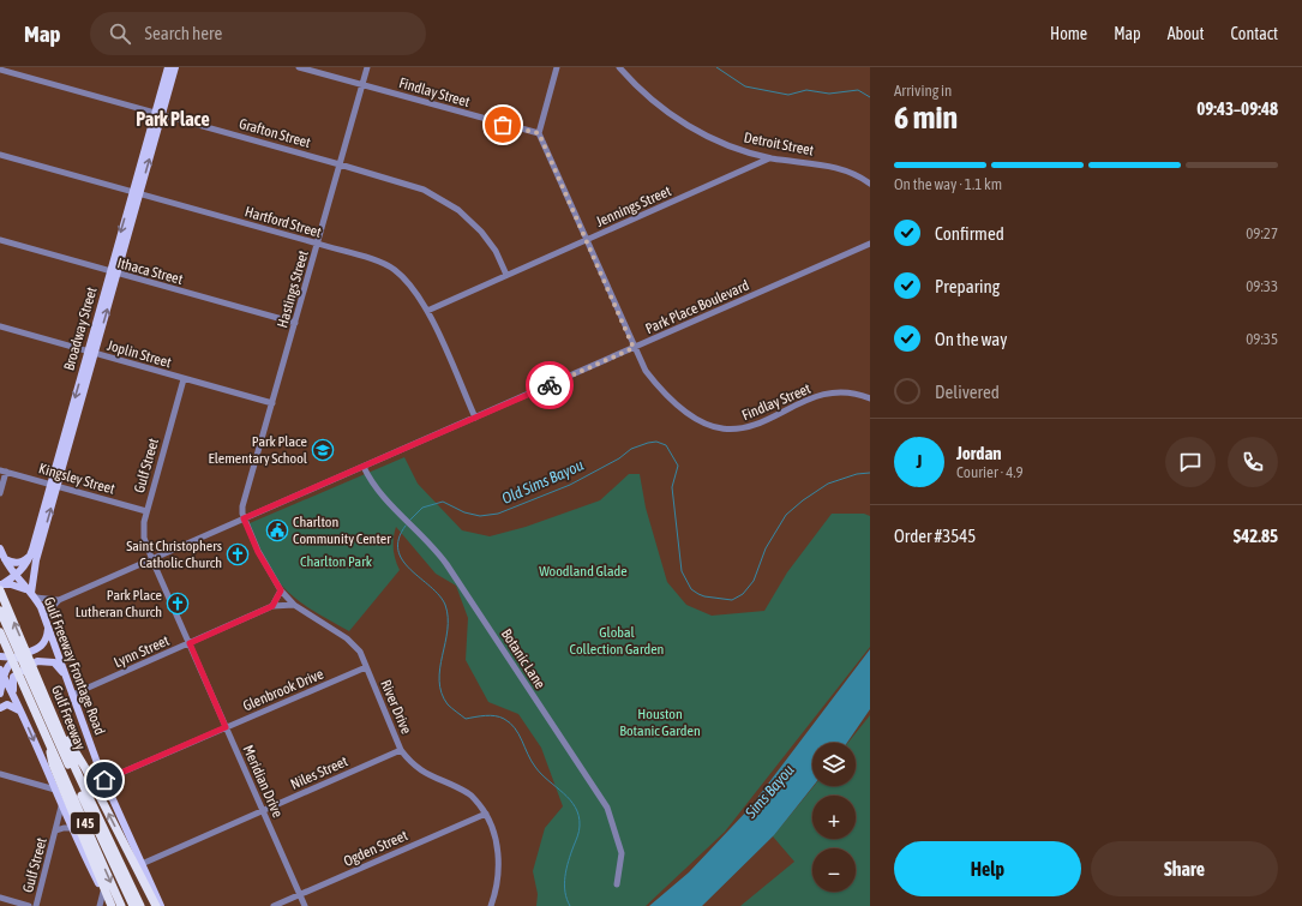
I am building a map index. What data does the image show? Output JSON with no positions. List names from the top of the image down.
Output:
{
  "streets": {
    "highway": ["Gulf Freeway", "I 45"],
    "main road": ["Broadway Street", "Gulf Freeway Frontage Road"],
    "street": [
      "Findlay Street",
      "Grafton Street",
      "Detroit Street",
      "Jennings Street",
      "Hartford Street",
      "Ithaca Street",
      "Hastings Street",
      "Park Place Boulevard",
      "Joplin Street",
      "Gulf Street",
      "Kingsley Street",
      "Lynn Street",
      "Botanic Lane",
      "Glenbrook Drive",
      "River Drive",
      "Niles Street",
      "Meridian Drive",
      "Ogden Street"
    ]
  },
  "crossings": [
    ["Findlay Street", "Jennings Street"],
    ["Findlay Street", "Hastings Street"],
    ["Findlay Street", "Park Place Boulevard"],
    ["Grafton Street", "Jennings Street"],
    ["Grafton Street", "Hastings Street"],
    ["Grafton Street", "Broadway Street"],
    ["Detroit Street", "Jennings Street"],
    ["Jennings Street", "Hartford Street"],
    ["Hartford Street", "Hastings Street"],
    ["Hartford Street", "Park Place Boulevard"],
    ["Hartford Street", "Broadway Street"],
    ["Ithaca Street", "Hastings Street"],
    ["Ithaca Street", "Broadway Street"],
    ["Hastings Street", "Park Place Boulevard"],
    ["Hastings Street", "Joplin Street"],
    ["Hastings Street", "River Drive"],
    ["Park Place Boulevard", "Broadway Street"],
    ["Park Place Boulevard", "Gulf Street"],
    ["Park Place Boulevard", "Botanic Lane"],
    ["Park Place Boulevard", "Gulf Freeway Frontage Road"],
    ["Park Place Boulevard", "River Drive"],
    ["Park Place Boulevard", "Meridian Drive"],
    ["Broadway Street", "Joplin Street"],
    ["Broadway Street", "Kingsley Street"],
    ["Broadway Street", "Gulf Freeway Frontage Road"],
    ["Broadway Street", "Gulf Freeway"],
    ["Joplin Street", "Gulf Street"],
    ["Gulf Street", "Kingsley Street"],
    ["Gulf Street", "Meridian Drive"],
    ["Lynn Street", "Gulf Freeway Frontage Road"],
    ["Lynn Street", "River Drive"],
    ["Lynn Street", "Meridian Drive"],
    ["Gulf Freeway Frontage Road", "Glenbrook Drive"],
    ["Gulf Freeway Frontage Road", "Niles Street"],
    ["Glenbrook Drive", "River Drive"],
    ["Glenbrook Drive", "Meridian Drive"],
    ["River Drive", "Niles Street"],
    ["River Drive", "Ogden Street"],
    ["Niles Street", "Meridian Drive"],
    ["Meridian Drive", "Ogden Street"]
  ],
  "districts": ["Park Place"],
  "water": ["Old Sims Bayou", "Sims Bayou"],
  "parks": [
    "Charlton Park",
    "Woodland Glade",
    "Global Collection Garden",
    "Houston Botanic Garden"
  ],
  "places": {
    "school or university": ["Park Place Elementary School"],
    "public building": ["Charlton Community Center"],
    "church": ["Saint Christophers Catholic Church", "Park Place Lutheran Church"]
  },
  "page": {
    "header": "Map",
    "search": "Search here",
    "nav": [
      "Home",
      "Map",
      "About",
      "Contact"
    ],
    "heading": ["6 min", "Arriving in", "09:43–09:48"],
    "panel": [
      "Jordan",
      "Courier · 4.9",
      "Order #3545",
      "$42.85"
    ],
    "bar": "On the way · 1.1 km",
    "list": [
      ["Confirmed", "09:27"],
      ["Preparing", "09:33"],
      ["On the way", "09:35"],
      "Delivered"
    ],
    "round": "J",
    "map_buttons": ["+", "−"],
    "buttons": ["Help", "Share"]
  }
}
